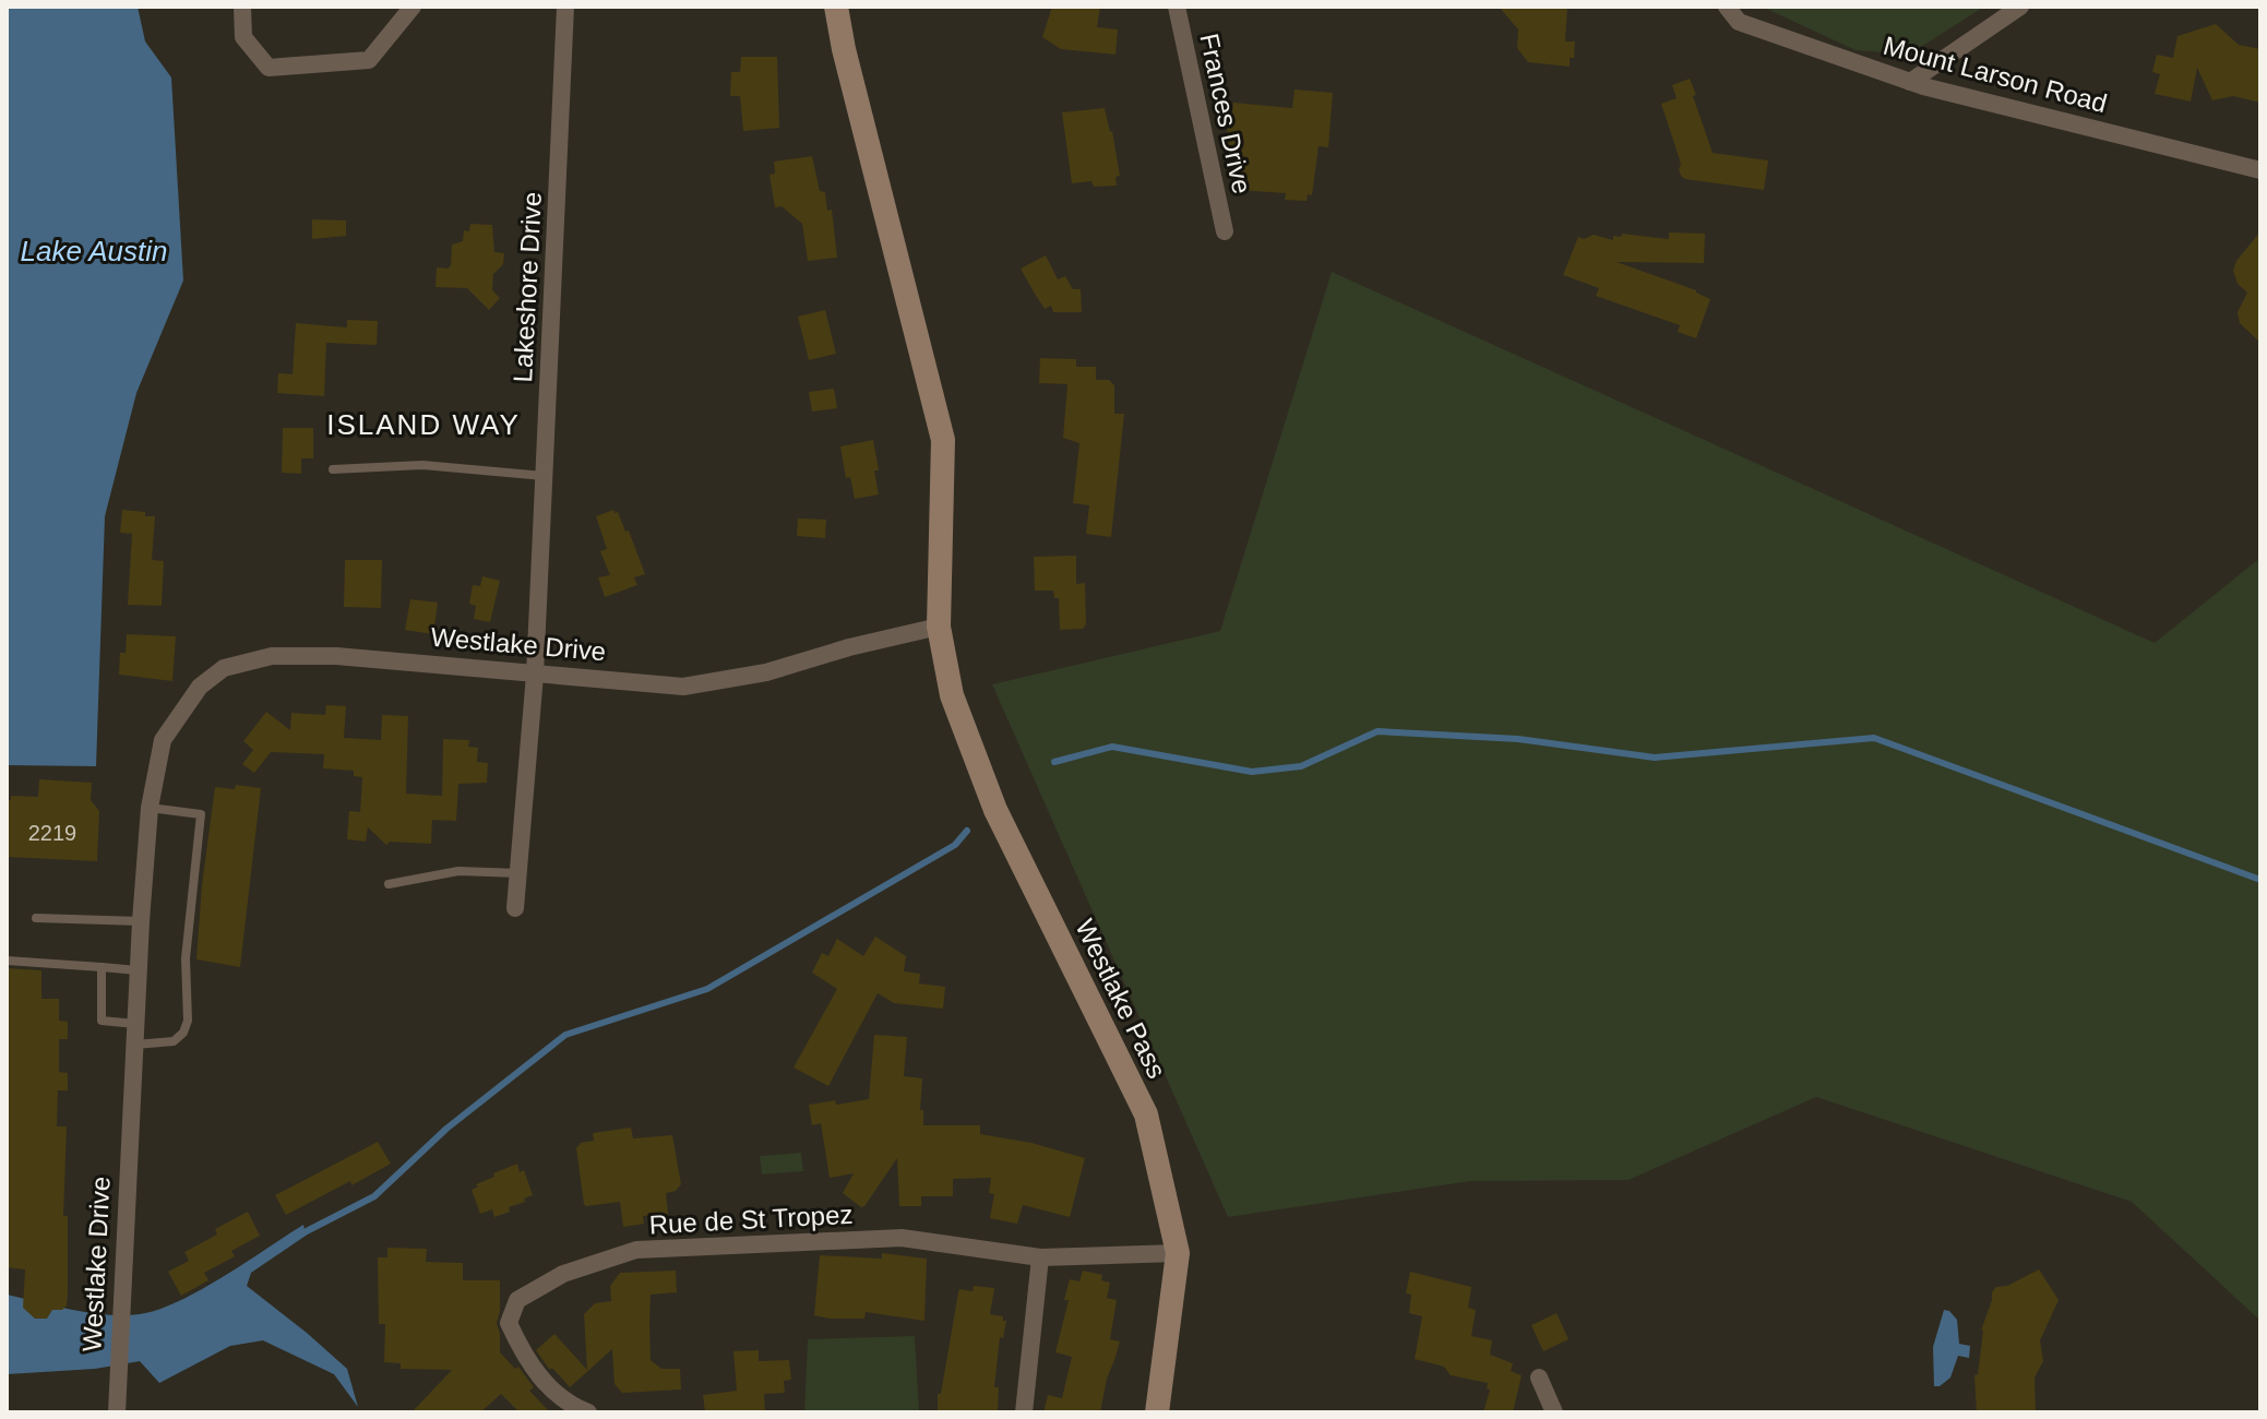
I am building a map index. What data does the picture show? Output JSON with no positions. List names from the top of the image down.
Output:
{
  "streets": {
    "street": [
      "Mount Larson Road",
      "Frances Drive",
      "Lakeshore Drive",
      "Westlake Drive",
      "Westlake Pass",
      "Rue de St Tropez"
    ]
  },
  "crossings": [
    ["Lakeshore Drive", "Westlake Drive"],
    ["Westlake Drive", "Westlake Pass"],
    ["Westlake Pass", "Rue de St Tropez"]
  ],
  "districts": ["ISLAND WAY"],
  "water": ["Lake Austin"],
  "house_numbers": ["2219"]
}
